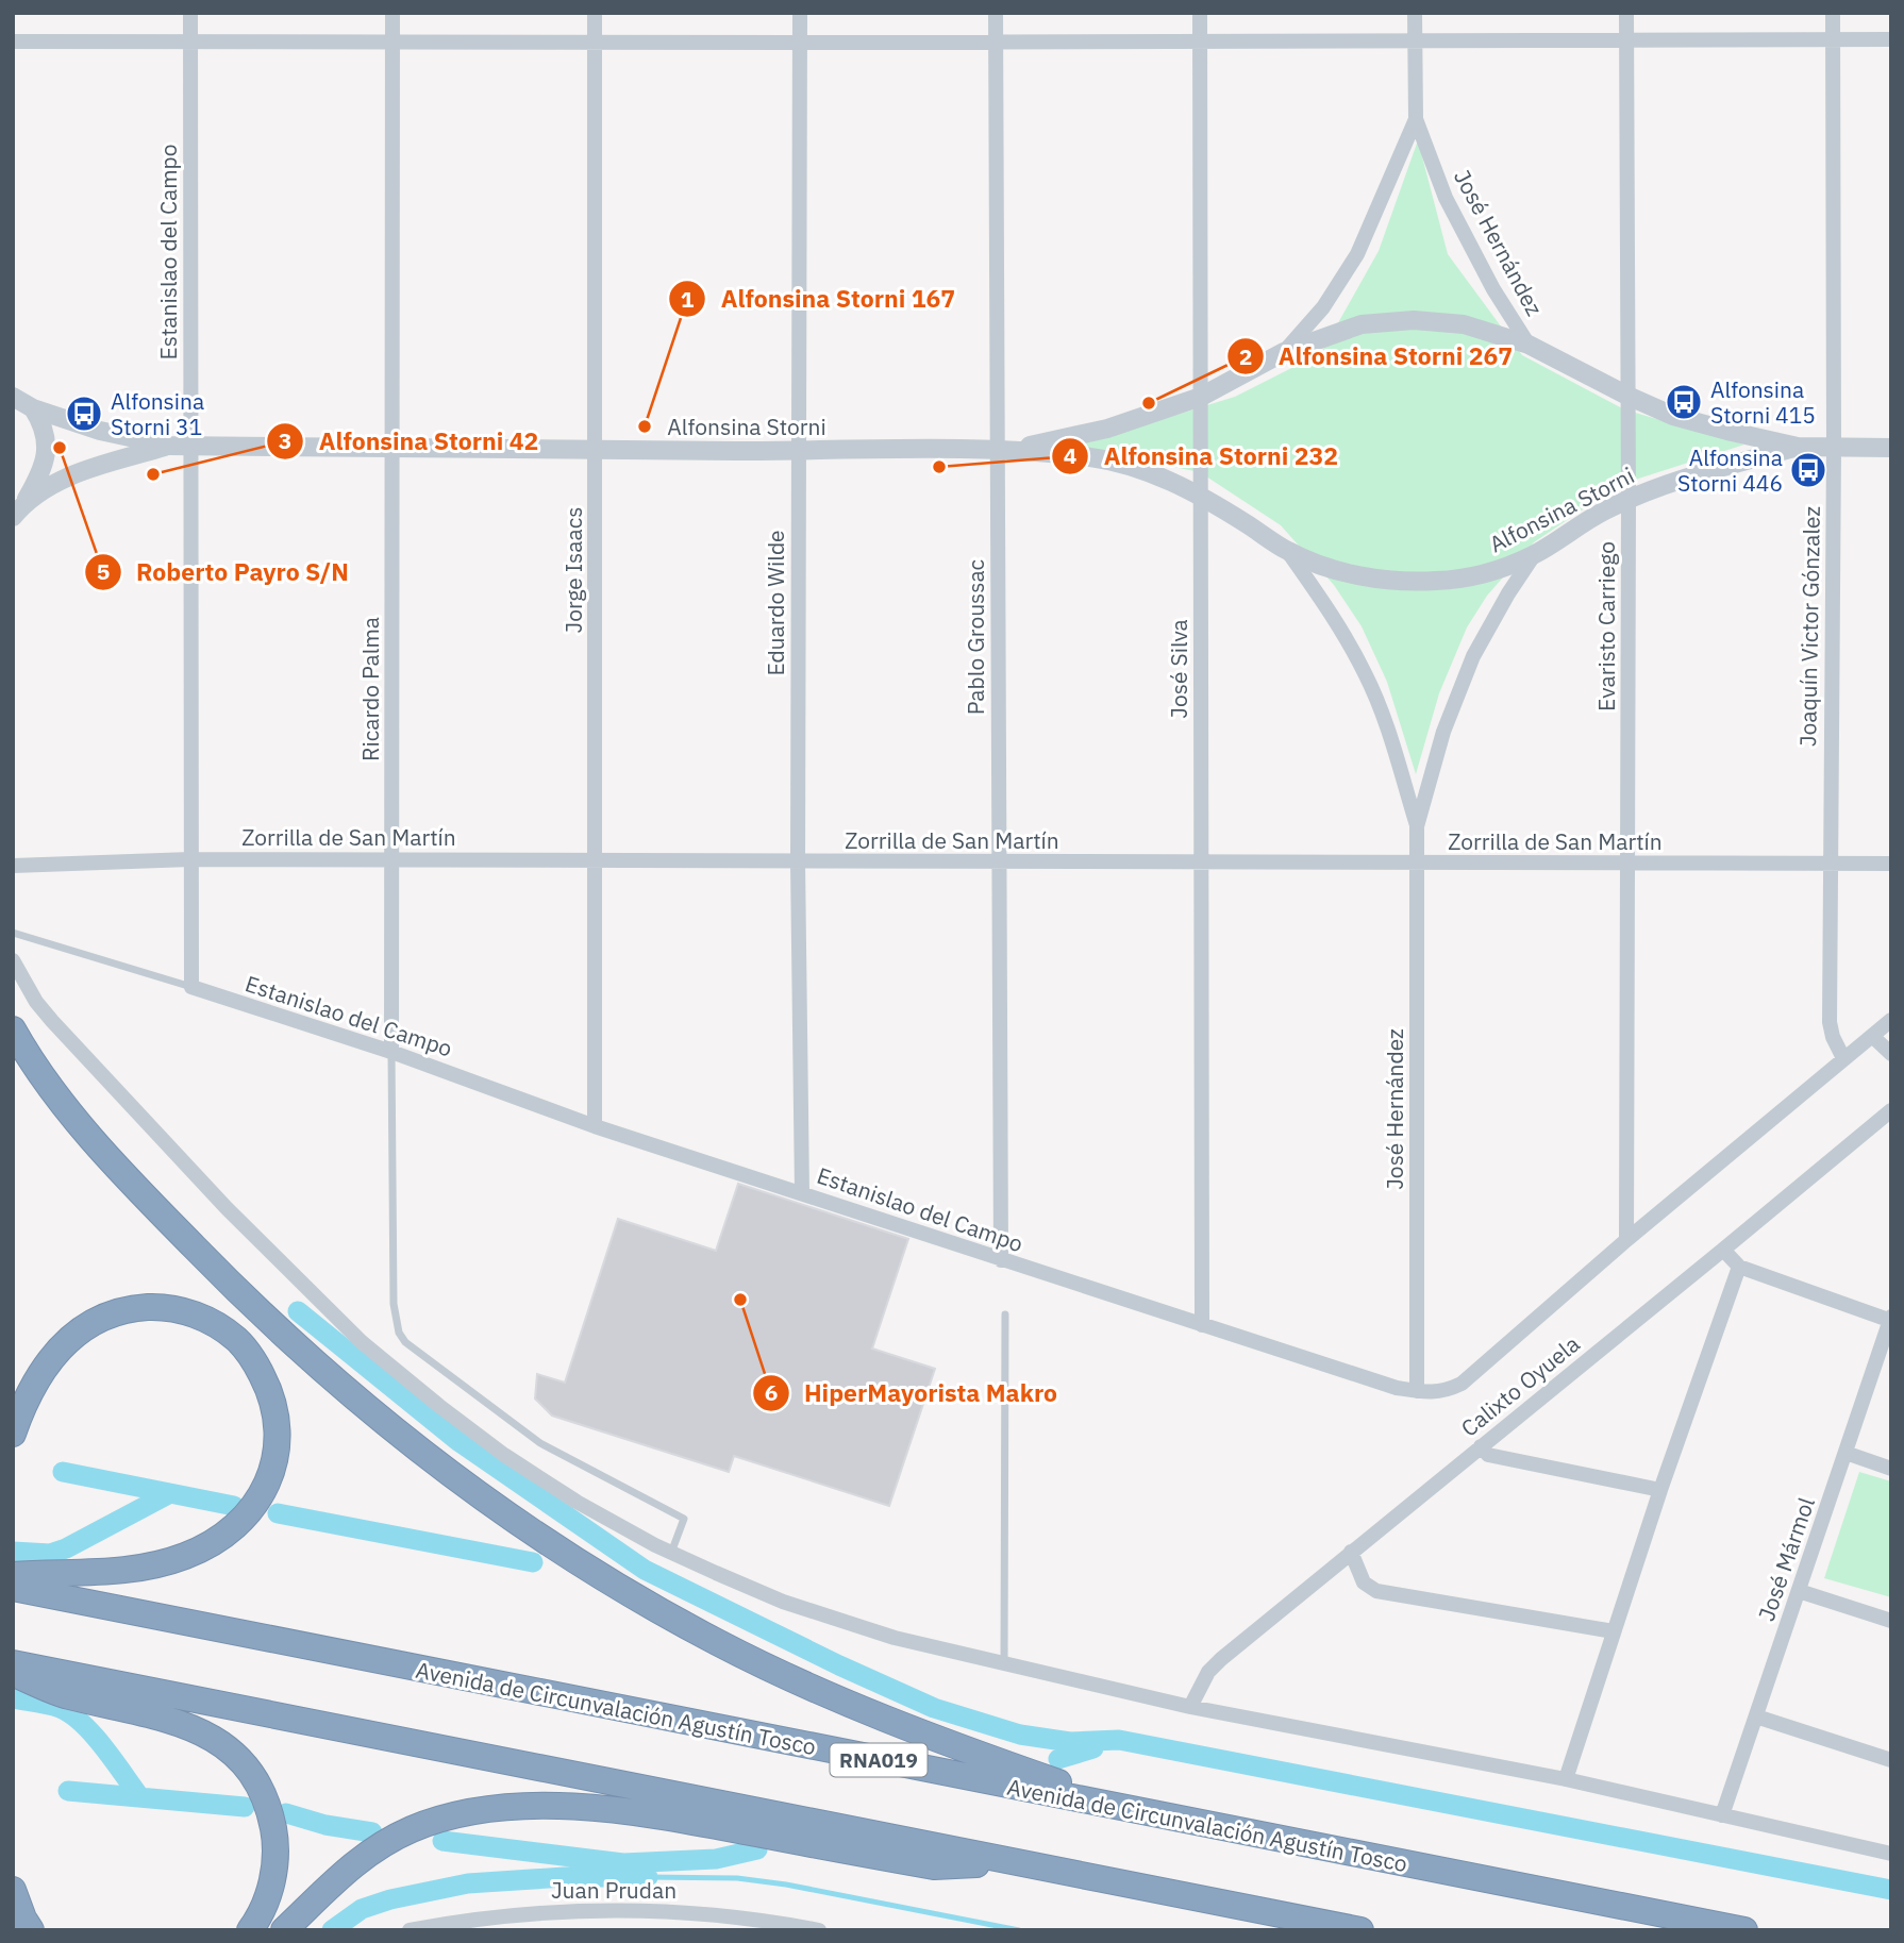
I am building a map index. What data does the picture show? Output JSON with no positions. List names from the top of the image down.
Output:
{
  "streets": {
    "highway": ["Avenida de Circunvalación Agustín Tosco", "RNA019"],
    "street": [
      "José Hernández",
      "Estanislao del Campo",
      "Alfonsina Storni",
      "Jorge Isaacs",
      "Eduardo Wilde",
      "Evaristo Carriego",
      "Joaquín Victor Gónzalez",
      "Pablo Groussac",
      "José Silva",
      "Ricardo Palma",
      "Zorrilla de San Martín",
      "Calixto Oyuela",
      "José Mármol",
      "Juan Prudan"
    ]
  },
  "crossings": [
    ["José Hernández", "Estanislao del Campo"],
    ["José Hernández", "Alfonsina Storni"],
    ["José Hernández", "Zorrilla de San Martín"],
    ["José Hernández", "Calixto Oyuela"],
    ["Estanislao del Campo", "Alfonsina Storni"],
    ["Estanislao del Campo", "Jorge Isaacs"],
    ["Estanislao del Campo", "Eduardo Wilde"],
    ["Estanislao del Campo", "Pablo Groussac"],
    ["Estanislao del Campo", "José Silva"],
    ["Estanislao del Campo", "Ricardo Palma"],
    ["Estanislao del Campo", "Zorrilla de San Martín"],
    ["Estanislao del Campo", "Calixto Oyuela"],
    ["Alfonsina Storni", "Jorge Isaacs"],
    ["Alfonsina Storni", "Eduardo Wilde"],
    ["Alfonsina Storni", "Evaristo Carriego"],
    ["Alfonsina Storni", "Joaquín Victor Gónzalez"],
    ["Alfonsina Storni", "Pablo Groussac"],
    ["Alfonsina Storni", "José Silva"],
    ["Alfonsina Storni", "Ricardo Palma"],
    ["Jorge Isaacs", "Zorrilla de San Martín"],
    ["Eduardo Wilde", "Zorrilla de San Martín"],
    ["Evaristo Carriego", "Zorrilla de San Martín"],
    ["Evaristo Carriego", "Calixto Oyuela"],
    ["Joaquín Victor Gónzalez", "Zorrilla de San Martín"],
    ["Joaquín Victor Gónzalez", "Calixto Oyuela"],
    ["Pablo Groussac", "Zorrilla de San Martín"],
    ["José Silva", "Zorrilla de San Martín"],
    ["Ricardo Palma", "Zorrilla de San Martín"]
  ],
  "places": {
    "bus stop": ["Alfonsina Storni 415", "Alfonsina Storni 31", "Alfonsina Storni 446"],
    "other": [
      "Alfonsina Storni 267",
      "Alfonsina Storni 167",
      "Roberto Payro S/N",
      "Alfonsina Storni 232",
      "Alfonsina Storni 42",
      "HiperMayorista Makro"
    ]
  }
}
